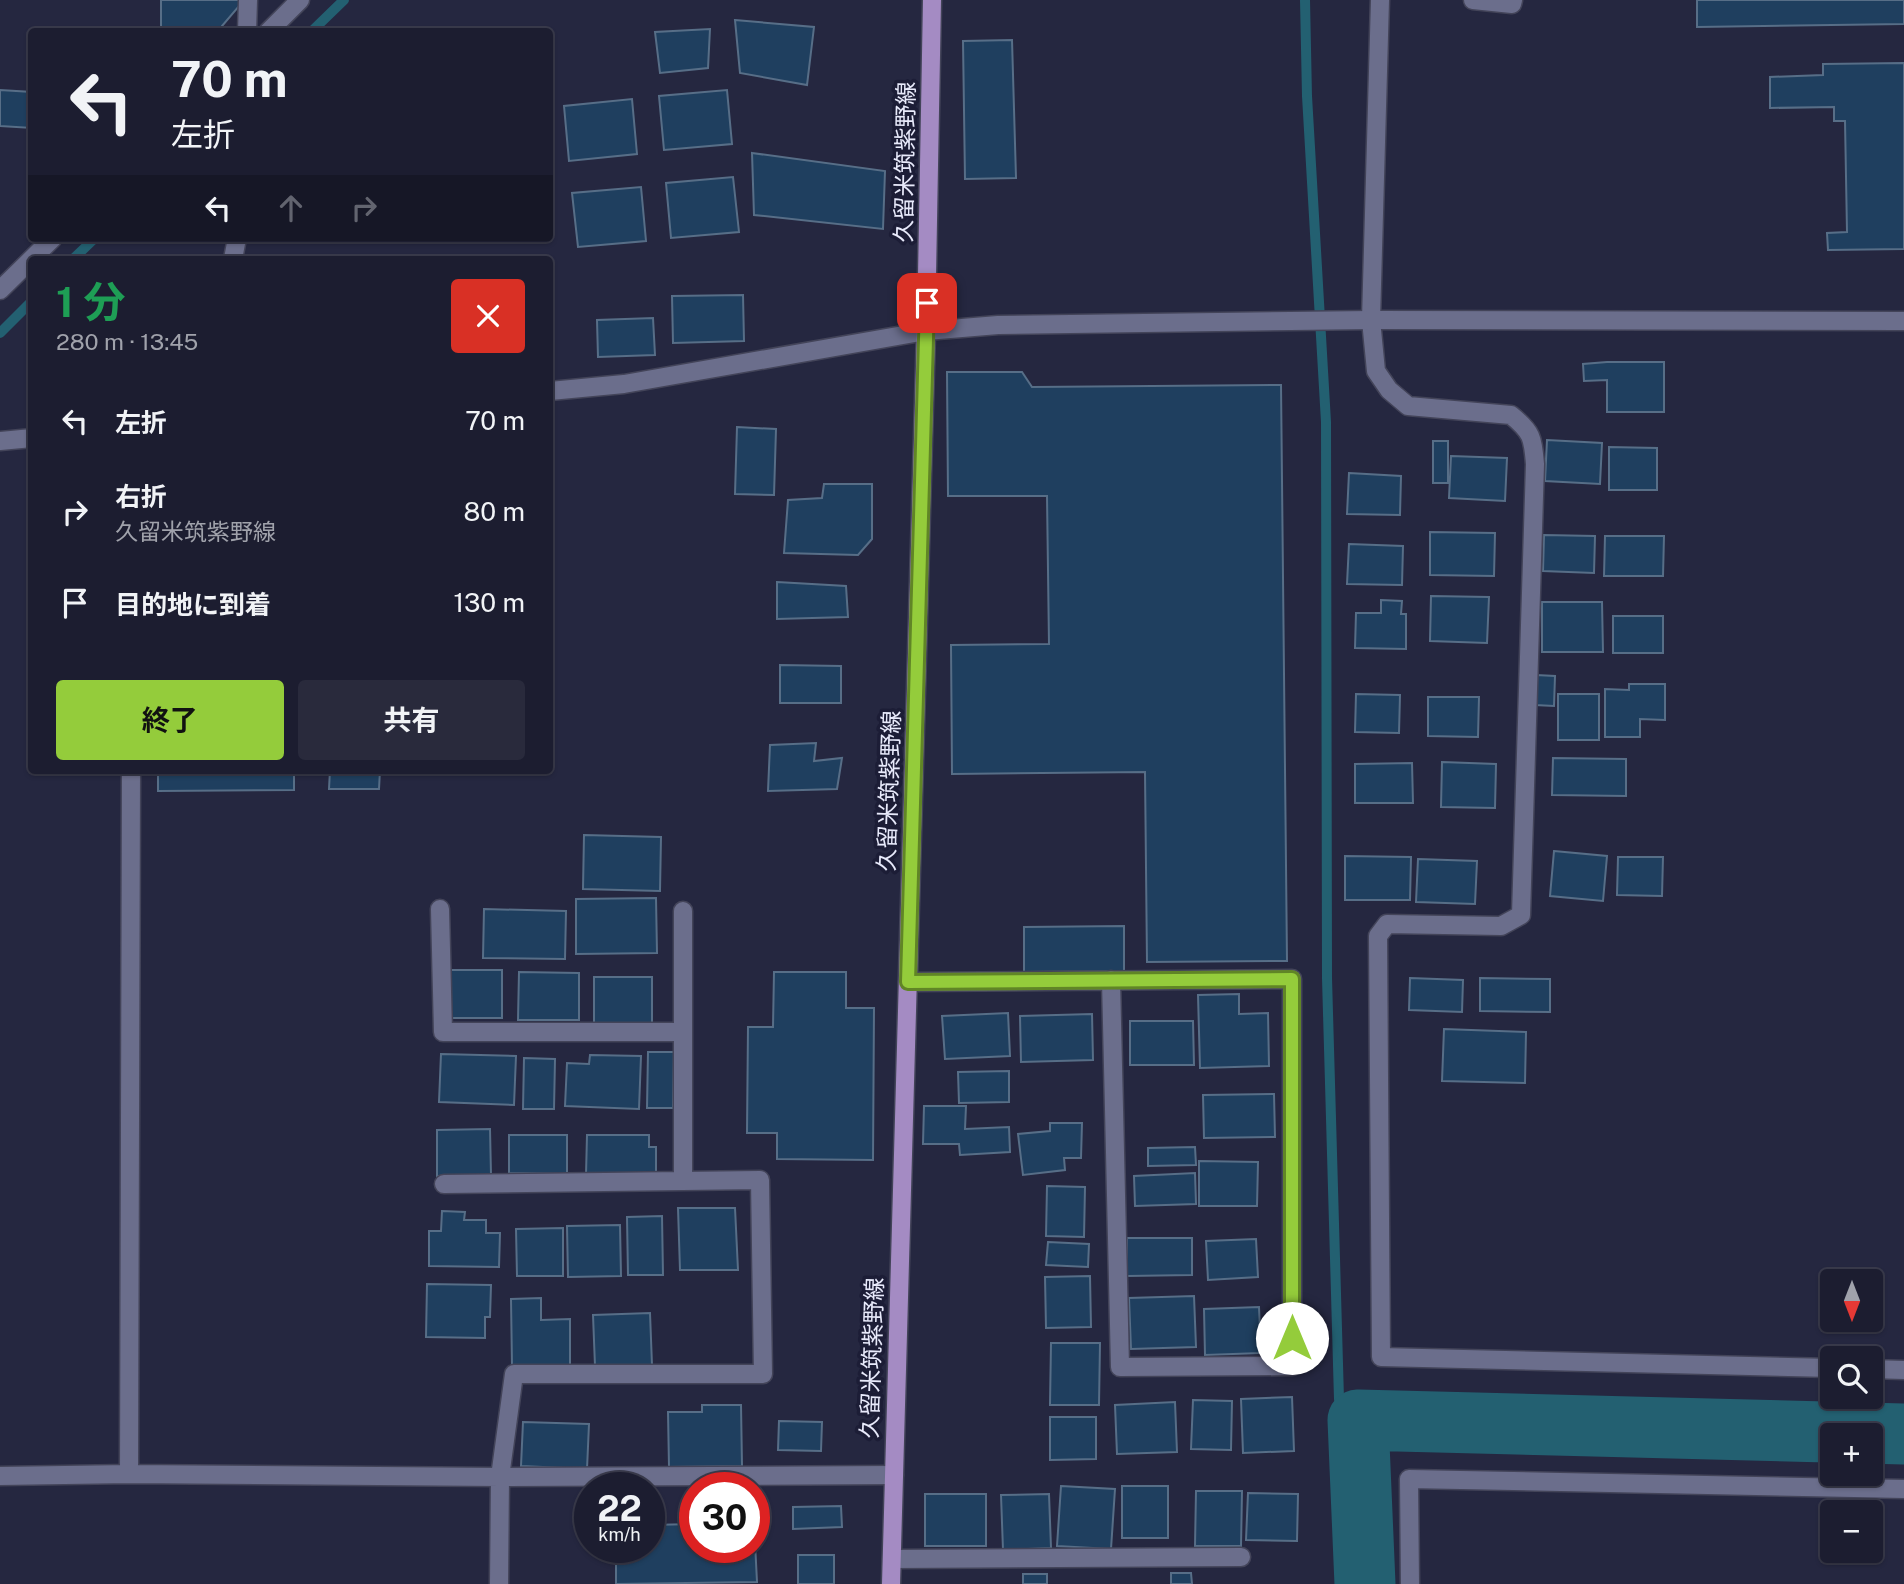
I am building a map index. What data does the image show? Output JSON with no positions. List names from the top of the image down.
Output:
{
  "streets": {
    "main road": ["久留米筑紫野線"]
  },
  "north": "bottom",
  "page": {
    "turn": ["70 m", "左折"],
    "heading": ["1 分", "280 m · 13:45"],
    "list": [
      {
        "name": "左折",
        "value": "70 m"
      },
      {
        "name": "右折",
        "note": "久留米筑紫野線",
        "value": "80 m"
      },
      {
        "name": "目的地に到着",
        "value": "130 m"
      }
    ],
    "buttons": ["終了", "共有"],
    "map_buttons": ["+", "−"],
    "speed": "22 km/h",
    "limit": "30"
  }
}
